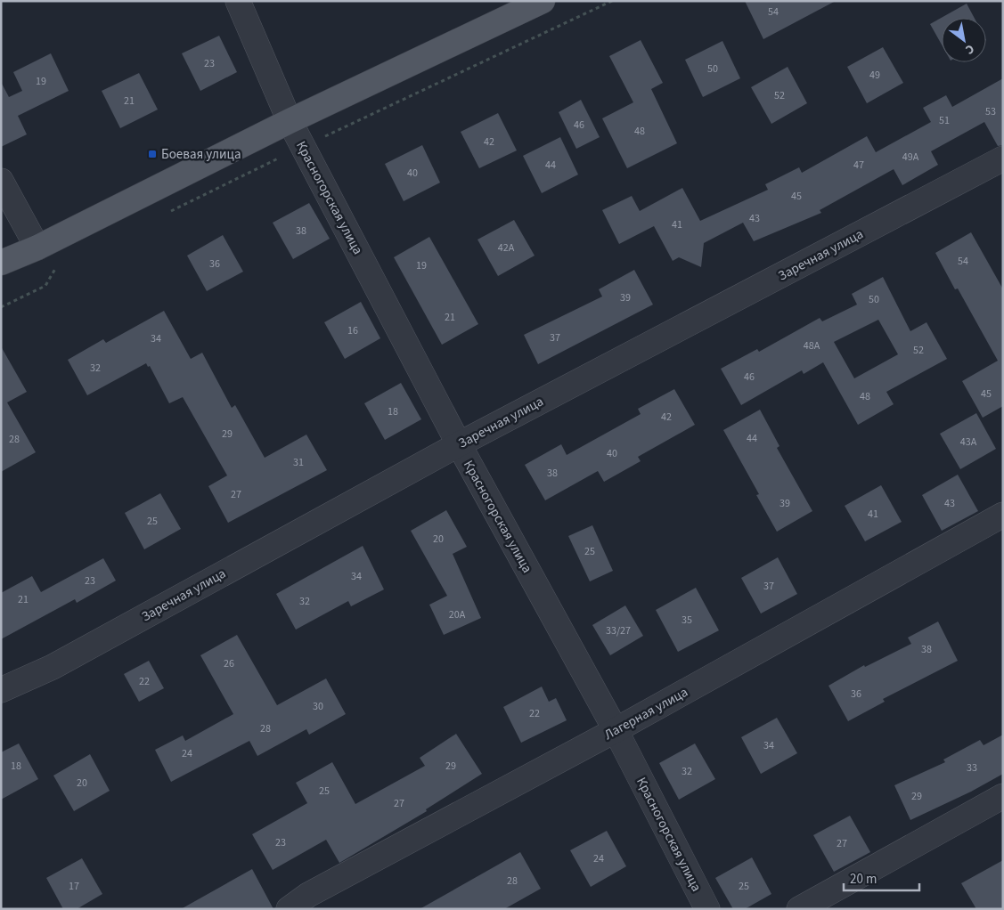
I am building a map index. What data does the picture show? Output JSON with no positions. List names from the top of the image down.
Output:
{
  "streets": {
    "street": ["Красногорская улица", "Заречная улица", "Лагерная улица"]
  },
  "crossings": [
    ["Красногорская улица", "Заречная улица"],
    ["Красногорская улица", "Лагерная улица"]
  ],
  "places": {
    "transit": ["Боевая улица"]
  },
  "house_numbers": [
    "54",
    "23",
    "50",
    "49",
    "19",
    "52",
    "21",
    "53",
    "51",
    "46",
    "48",
    "42",
    "49А",
    "44",
    "47",
    "40",
    "45",
    "43",
    "41",
    "38",
    "42А",
    "54",
    "36",
    "19",
    "39",
    "50",
    "21",
    "16",
    "37",
    "34",
    "48А",
    "52",
    "32",
    "46",
    "45",
    "48",
    "18",
    "42",
    "29",
    "44",
    "28",
    "43А",
    "40",
    "31",
    "38",
    "27",
    "39",
    "43",
    "41",
    "25",
    "20",
    "25",
    "34",
    "23",
    "37",
    "21",
    "32",
    "20А",
    "35",
    "33/27",
    "38",
    "26",
    "22",
    "36",
    "30",
    "22",
    "28",
    "34",
    "24",
    "18",
    "29",
    "33",
    "32",
    "20",
    "25",
    "29",
    "27",
    "23",
    "27",
    "24",
    "28",
    "17",
    "25"
  ],
  "scale_bar": "20 m",
  "north": "bottom right"
}
